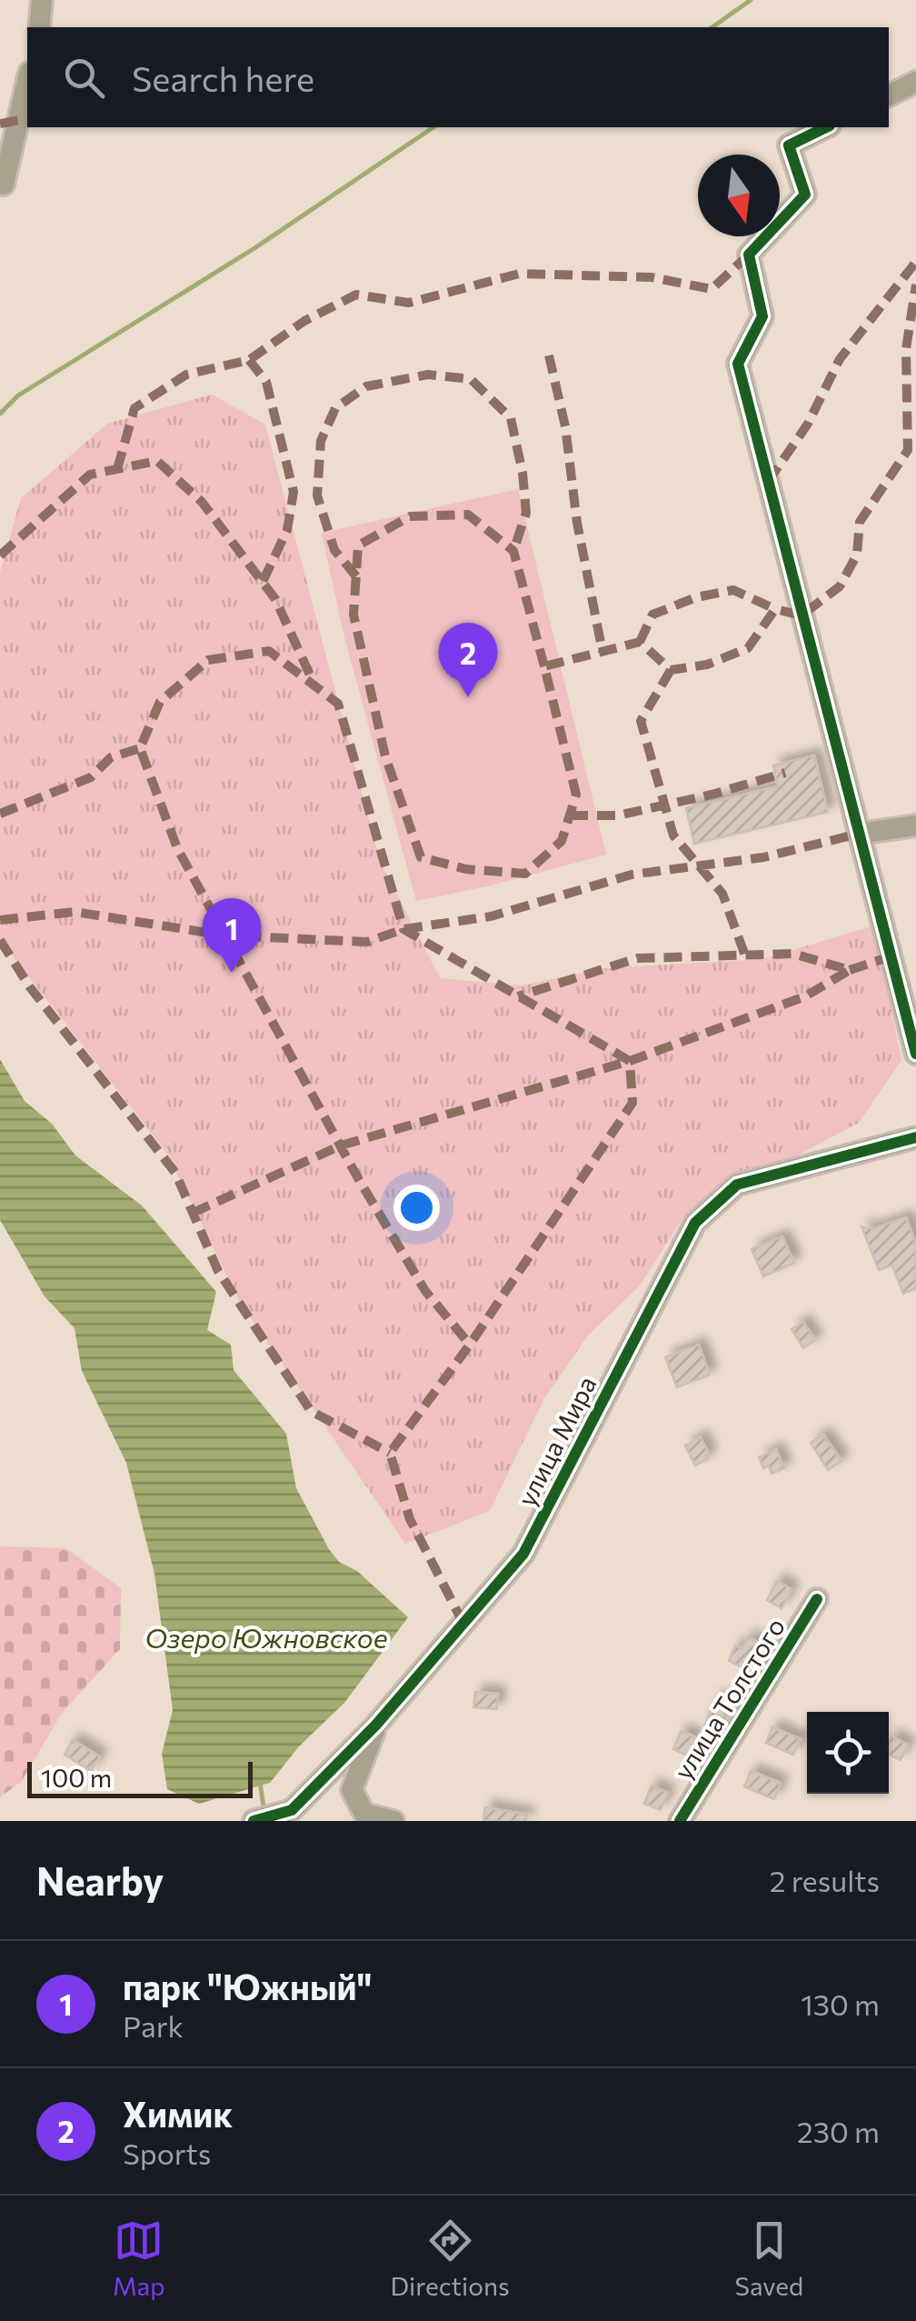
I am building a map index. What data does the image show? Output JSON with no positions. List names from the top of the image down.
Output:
{
  "streets": {
    "street": ["улица Мира", "улица Толстого"]
  },
  "water": ["Озеро Южновское"],
  "scale_bar": "100 m",
  "north": "bottom",
  "page": {
    "search": "Search here",
    "pins": ["2", "1"],
    "scale": "100 m",
    "heading": ["Nearby", "2 results"],
    "list": [
      {
        "mark": "1",
        "name": "парк \"Южный\"",
        "note": "Park",
        "value": "130 m"
      },
      {
        "mark": "2",
        "name": "Химик",
        "note": "Sports",
        "value": "230 m"
      }
    ],
    "nav": ["Map", "Directions", "Saved"]
  }
}
